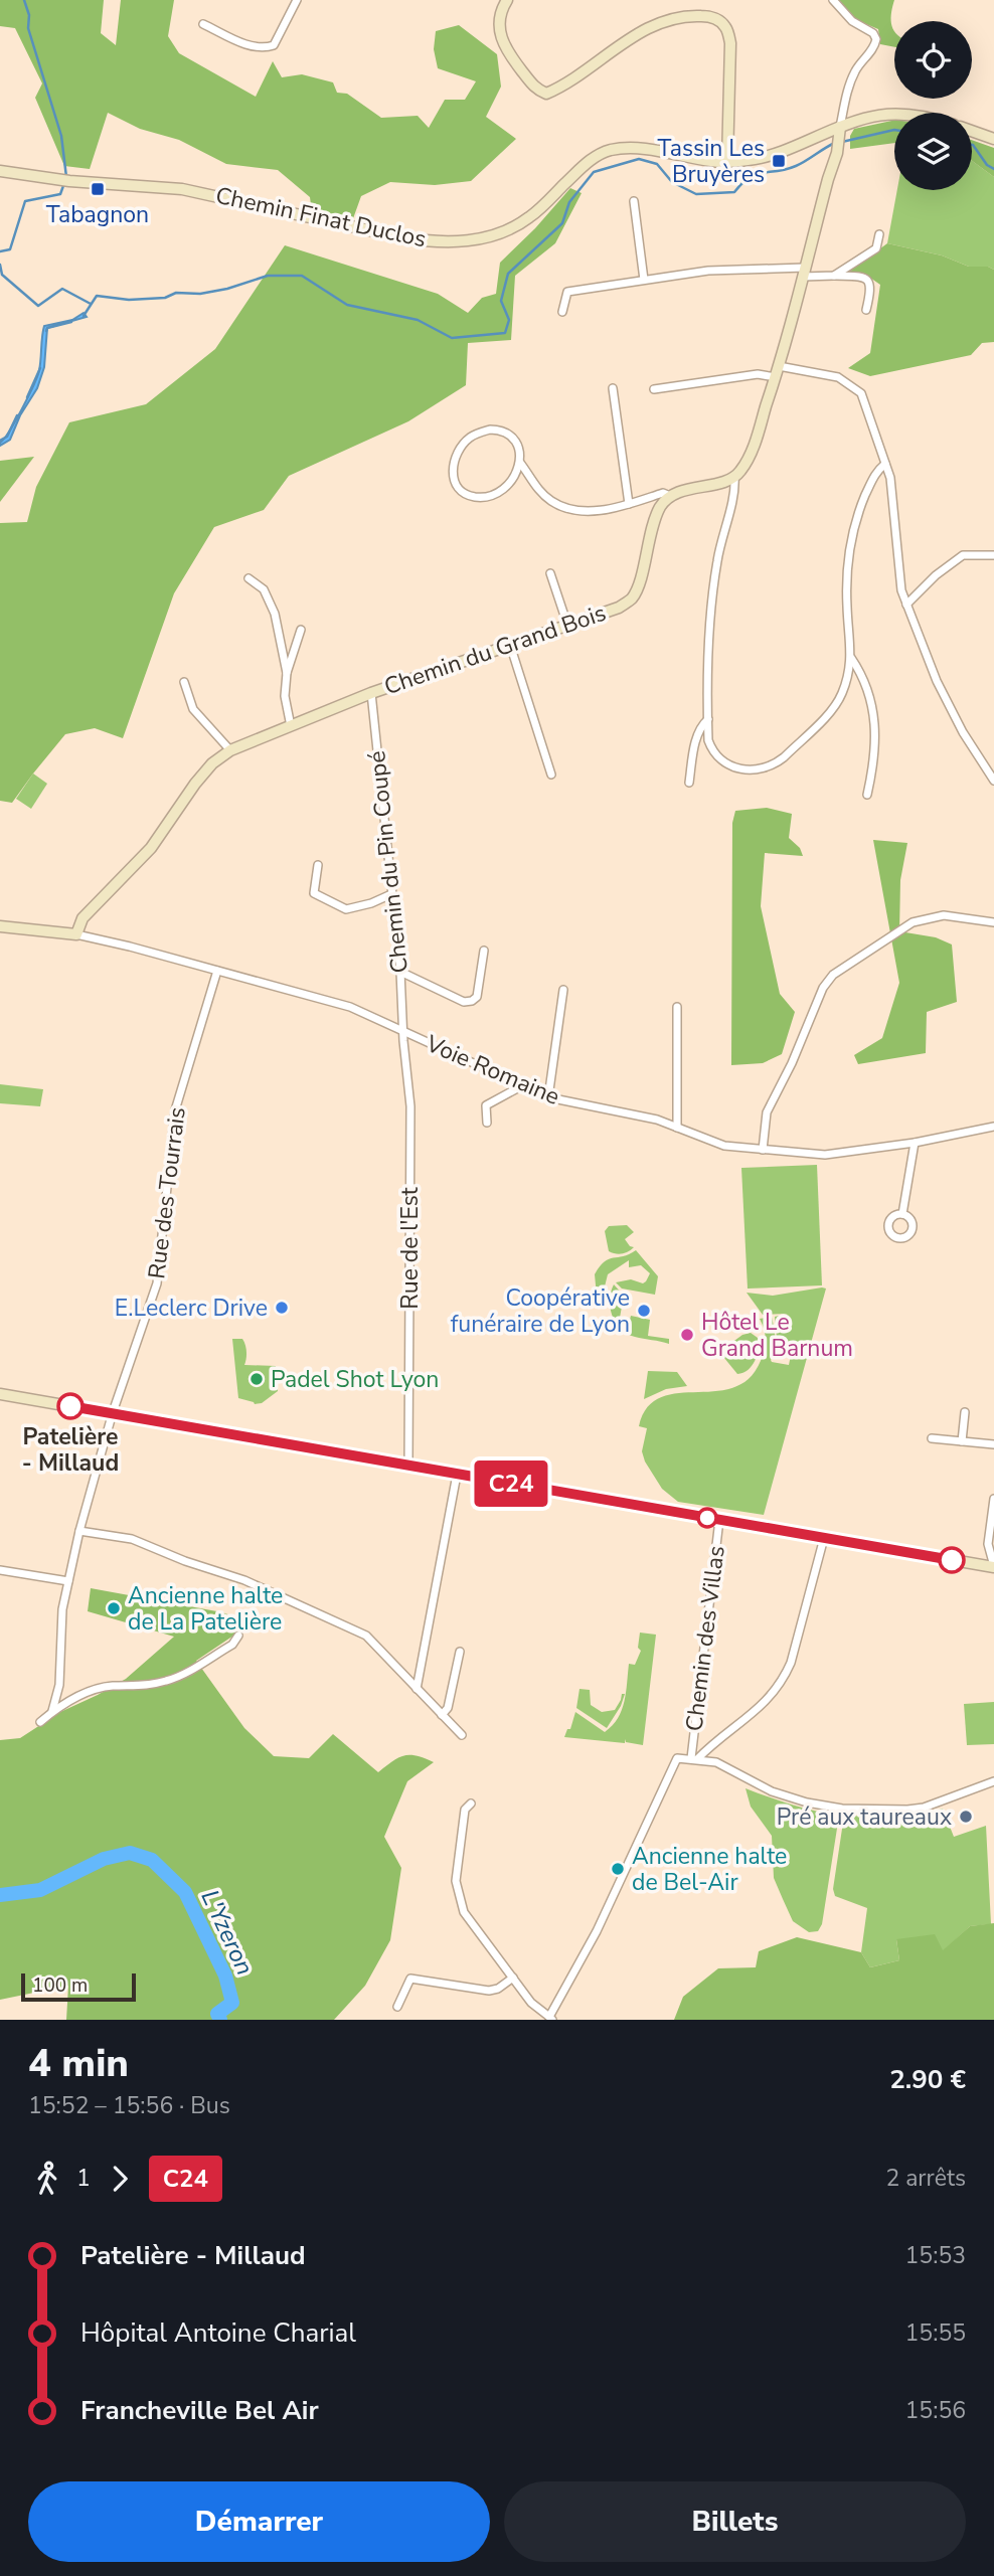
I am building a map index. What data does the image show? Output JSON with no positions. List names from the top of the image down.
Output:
{
  "streets": {
    "main road": ["Chemin Finat Duclos", "Chemin du Grand Bois", "Voie Romaine"],
    "street": [
      "Chemin du Pin Coupé",
      "Rue des Tourrais",
      "Rue de l'Est",
      "Chemin des Villas"
    ]
  },
  "crossings": [
    ["Chemin du Grand Bois", "Chemin du Pin Coupé"],
    ["Chemin du Grand Bois", "Voie Romaine"],
    ["Chemin du Pin Coupé", "Voie Romaine"],
    ["Chemin du Pin Coupé", "Rue de l'Est"],
    ["Voie Romaine", "Rue des Tourrais"],
    ["Voie Romaine", "Rue de l'Est"]
  ],
  "water": ["L'Yzeron"],
  "places": {
    "transit": ["Tassin Les Bruyères", "Tabagnon"],
    "other": [
      "E.Leclerc Drive",
      "Coopérative funéraire de Lyon",
      "Hôtel Le Grand Barnum",
      "Padel Shot Lyon",
      "Patelière - Millaud",
      "Ancienne halte de La Patelière",
      "Pré aux taureaux",
      "Ancienne halte de Bel-Air"
    ]
  },
  "lines": ["bus line C24"],
  "scale_bar": "100 m",
  "page": {
    "on_map": "C24",
    "scale": "100 m",
    "heading": ["4 min", "15:52 – 15:56 · Bus", "2.90 €"],
    "legs": ["1", "C24", "2 arrêts"],
    "list": [
      {
        "name": "Patelière - Millaud",
        "value": "15:53"
      },
      {
        "name": "Hôpital Antoine Charial",
        "value": "15:55"
      },
      {
        "name": "Francheville Bel Air",
        "value": "15:56"
      }
    ],
    "buttons": ["Démarrer", "Billets"]
  }
}
